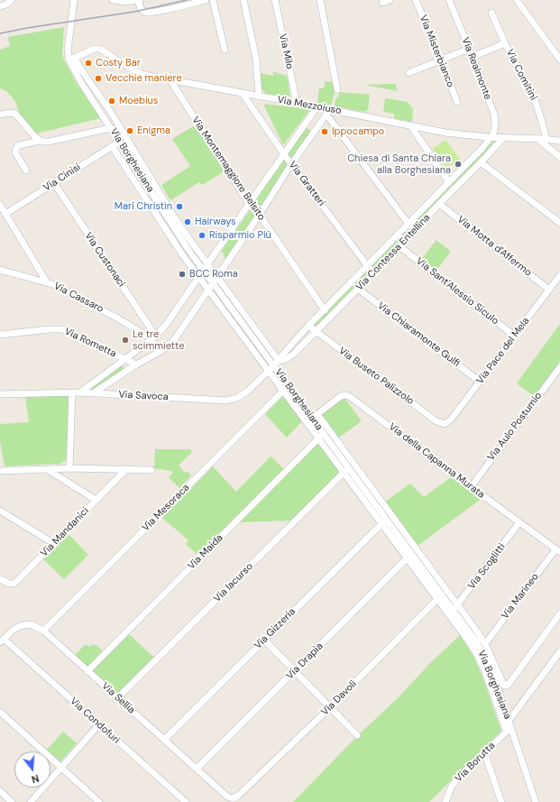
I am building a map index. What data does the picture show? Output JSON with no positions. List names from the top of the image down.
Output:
{
  "streets": {
    "street": [
      "Via Milo",
      "Via Misterbianco",
      "Via Realmonte",
      "Via Comitini",
      "Via Mezzoiuso",
      "Via Borghesiana",
      "Via Montemaggiore Belsito",
      "Via Cinisi",
      "Via Gratteri",
      "Via Motta d'Affermo",
      "Via Contessa Entellina",
      "Via Custonaci",
      "Via Sant'Alessio Siculo",
      "Via Cassaro",
      "Via Chiaramonte Gulfi",
      "Via Rometta",
      "Via Pace del Mela",
      "Via Buseto Palizzolo",
      "Via Savoca",
      "Via Aulo Postumio",
      "Via della Capanna Murata",
      "Via Mesoraca",
      "Via Mandanici",
      "Via Maida",
      "Via Scoglitti",
      "Via Iacurso",
      "Via Marineo",
      "Via Gizzeria",
      "Via Drapia",
      "Via Sellia",
      "Via Davoli",
      "Via Condofuri",
      "Via Borutta"
    ]
  },
  "crossings": [
    ["Via Milo", "Via Mezzoiuso"],
    ["Via Realmonte", "Via Comitini"],
    ["Via Realmonte", "Via Mezzoiuso"],
    ["Via Realmonte", "Via Contessa Entellina"],
    ["Via Comitini", "Via Mezzoiuso"],
    ["Via Mezzoiuso", "Via Borghesiana"],
    ["Via Mezzoiuso", "Via Montemaggiore Belsito"],
    ["Via Mezzoiuso", "Via Gratteri"],
    ["Via Mezzoiuso", "Via Contessa Entellina"],
    ["Via Borghesiana", "Via Cinisi"],
    ["Via Borghesiana", "Via Contessa Entellina"],
    ["Via Borghesiana", "Via Savoca"],
    ["Via Borghesiana", "Via della Capanna Murata"],
    ["Via Borghesiana", "Via Mesoraca"],
    ["Via Borghesiana", "Via Maida"],
    ["Via Borghesiana", "Via Scoglitti"],
    ["Via Borghesiana", "Via Iacurso"],
    ["Via Borghesiana", "Via Marineo"],
    ["Via Borghesiana", "Via Gizzeria"],
    ["Via Borghesiana", "Via Drapia"],
    ["Via Borghesiana", "Via Davoli"],
    ["Via Borghesiana", "Via Borutta"],
    ["Via Montemaggiore Belsito", "Via Contessa Entellina"],
    ["Via Cinisi", "Via Custonaci"],
    ["Via Gratteri", "Via Contessa Entellina"],
    ["Via Motta d'Affermo", "Via Contessa Entellina"],
    ["Via Motta d'Affermo", "Via Pace del Mela"],
    ["Via Contessa Entellina", "Via Sant'Alessio Siculo"],
    ["Via Contessa Entellina", "Via Chiaramonte Gulfi"],
    ["Via Contessa Entellina", "Via Buseto Palizzolo"],
    ["Via Contessa Entellina", "Via Savoca"],
    ["Via Custonaci", "Via Cassaro"],
    ["Via Sant'Alessio Siculo", "Via Pace del Mela"],
    ["Via Chiaramonte Gulfi", "Via Pace del Mela"],
    ["Via Pace del Mela", "Via Buseto Palizzolo"],
    ["Via Aulo Postumio", "Via della Capanna Murata"],
    ["Via della Capanna Murata", "Via Scoglitti"],
    ["Via della Capanna Murata", "Via Marineo"],
    ["Via Mesoraca", "Via Sellia"],
    ["Via Maida", "Via Sellia"],
    ["Via Iacurso", "Via Sellia"],
    ["Via Gizzeria", "Via Sellia"],
    ["Via Drapia", "Via Sellia"],
    ["Via Sellia", "Via Davoli"],
    ["Via Sellia", "Via Condofuri"]
  ],
  "places": [
    "Costy Bar",
    "Vecchie maniere",
    "Moebius",
    "Enigma",
    "Ippocampo",
    "Chiesa di Santa Chiara alla Borghesiana",
    "Marì Christin",
    "Hairways",
    "Risparmio Più",
    "BCC Roma",
    "Le tre scimmiette"
  ],
  "north": "bottom"
}
